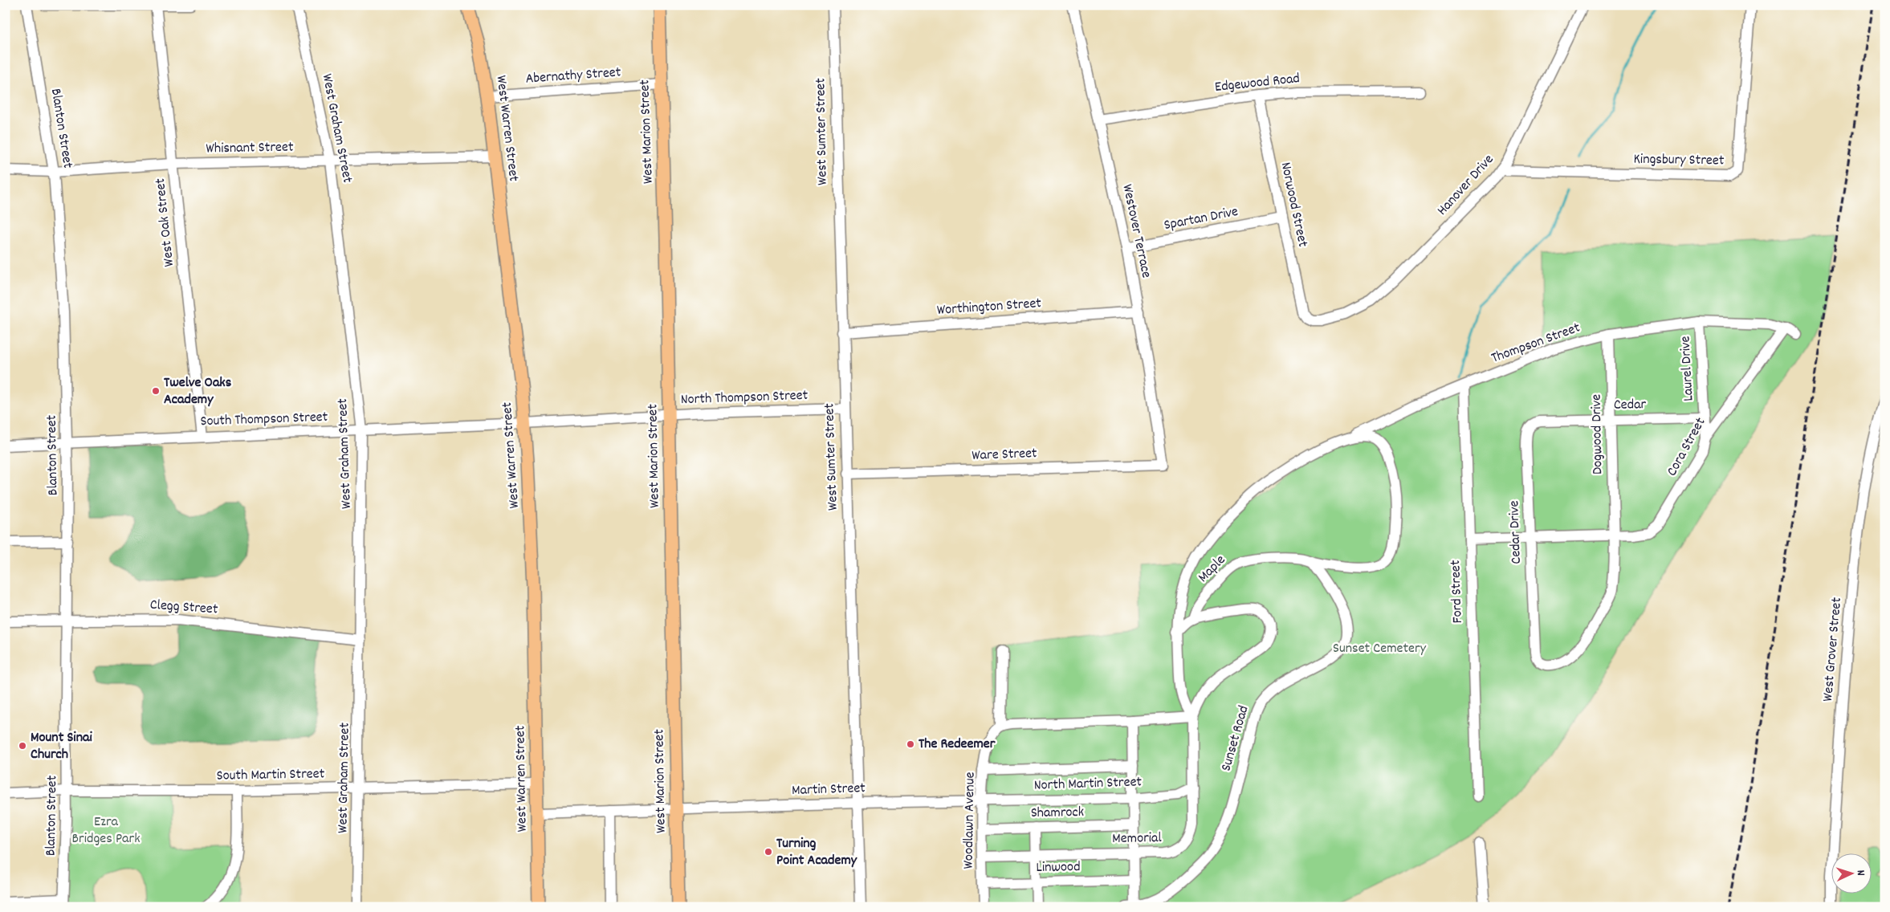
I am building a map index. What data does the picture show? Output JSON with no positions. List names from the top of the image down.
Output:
{
  "streets": {
    "main road": ["West Warren Street", "West Marion Street"],
    "street": [
      "Abernathy Street",
      "Edgewood Road",
      "Blanton Street",
      "West Graham Street",
      "West Sumter Street",
      "Whisnant Street",
      "Kingsbury Street",
      "Hanover Drive",
      "Norwood Street",
      "Spartan Drive",
      "West Oak Street",
      "Westover Terrace",
      "Worthington Street",
      "Thompson Street",
      "Laurel Drive",
      "North Thompson Street",
      "Cedar",
      "South Thompson Street",
      "Dogwood Drive",
      "Cora Street",
      "Ware Street",
      "Cedar Drive",
      "Maple",
      "Ford Street",
      "Clegg Street",
      "West Grover Street",
      "Sunset Road",
      "South Martin Street",
      "North Martin Street",
      "Martin Street",
      "Shamrock",
      "Woodlawn Avenue",
      "Memorial",
      "Linwood"
    ]
  },
  "crossings": [
    ["Abernathy Street", "West Warren Street"],
    ["Abernathy Street", "West Marion Street"],
    ["Edgewood Road", "Norwood Street"],
    ["Edgewood Road", "Westover Terrace"],
    ["Blanton Street", "Whisnant Street"],
    ["Blanton Street", "South Thompson Street"],
    ["Blanton Street", "Clegg Street"],
    ["Blanton Street", "South Martin Street"],
    ["West Graham Street", "Whisnant Street"],
    ["West Graham Street", "South Thompson Street"],
    ["West Graham Street", "Clegg Street"],
    ["West Graham Street", "South Martin Street"],
    ["West Warren Street", "Whisnant Street"],
    ["West Warren Street", "South Thompson Street"],
    ["West Warren Street", "South Martin Street"],
    ["West Marion Street", "North Thompson Street"],
    ["West Marion Street", "South Thompson Street"],
    ["West Marion Street", "Martin Street"],
    ["West Sumter Street", "Worthington Street"],
    ["West Sumter Street", "North Thompson Street"],
    ["West Sumter Street", "Ware Street"],
    ["West Sumter Street", "Martin Street"],
    ["Whisnant Street", "West Oak Street"],
    ["Kingsbury Street", "Hanover Drive"],
    ["Hanover Drive", "Norwood Street"],
    ["Norwood Street", "Spartan Drive"],
    ["Spartan Drive", "Westover Terrace"],
    ["West Oak Street", "South Thompson Street"],
    ["Westover Terrace", "Worthington Street"],
    ["Westover Terrace", "Ware Street"],
    ["Thompson Street", "Laurel Drive"],
    ["Thompson Street", "Dogwood Drive"],
    ["Thompson Street", "Cora Street"],
    ["Thompson Street", "Maple"],
    ["Thompson Street", "Ford Street"],
    ["Thompson Street", "Sunset Road"],
    ["Thompson Street", "Memorial"],
    ["Laurel Drive", "Cedar"],
    ["Laurel Drive", "Cora Street"],
    ["North Thompson Street", "South Thompson Street"],
    ["Cedar", "Dogwood Drive"],
    ["Cedar", "Cedar Drive"],
    ["Dogwood Drive", "Cora Street"],
    ["Dogwood Drive", "Cedar Drive"],
    ["Cora Street", "Cedar Drive"],
    ["Cora Street", "Ford Street"],
    ["Maple", "Sunset Road"],
    ["North Martin Street", "Martin Street"],
    ["North Martin Street", "Woodlawn Avenue"],
    ["North Martin Street", "Memorial"],
    ["Martin Street", "Woodlawn Avenue"],
    ["Shamrock", "Woodlawn Avenue"],
    ["Woodlawn Avenue", "Memorial"],
    ["Woodlawn Avenue", "Linwood"]
  ],
  "parks": ["Sunset Cemetery", "Ezra Bridges Park"],
  "places": [
    "Twelve Oaks Academy",
    "The Redeemer",
    "Mount Sinai Church",
    "Turning Point Academy"
  ],
  "north": "right"
}
